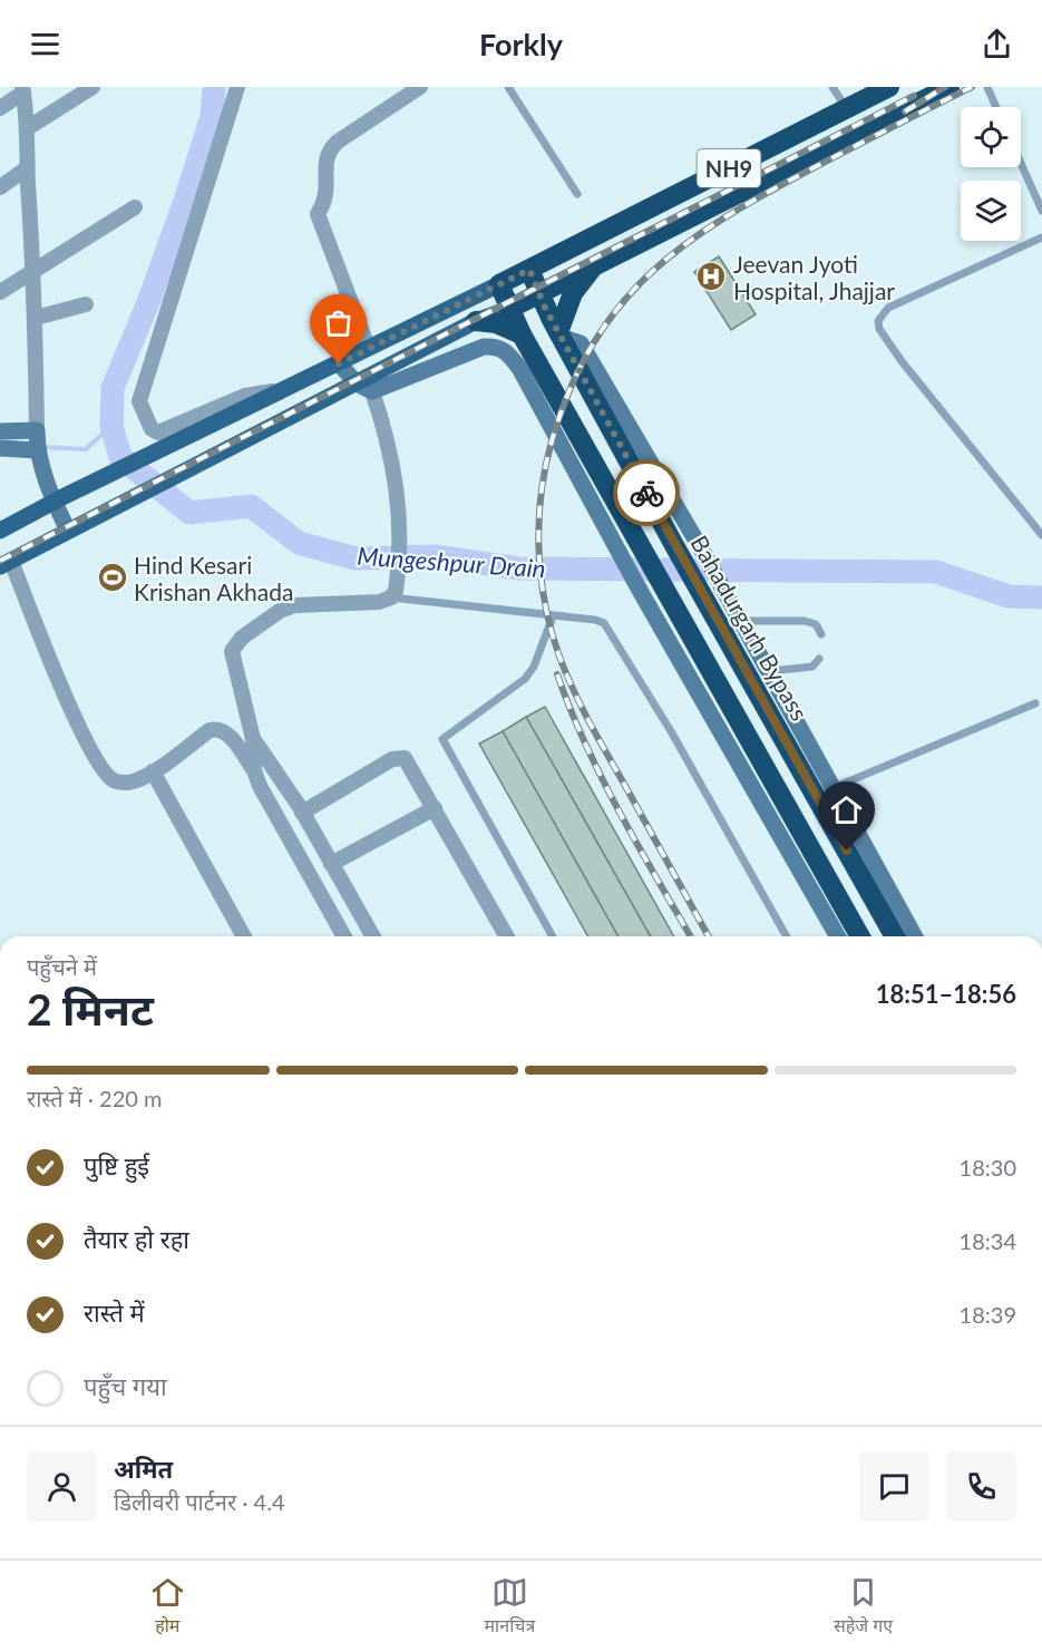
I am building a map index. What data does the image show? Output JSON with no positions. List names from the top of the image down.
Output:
{
  "streets": {
    "highway": ["NH9", "Bahadurgarh Bypass"]
  },
  "crossings": [
    ["NH9", "Bahadurgarh Bypass"]
  ],
  "water": ["Mungeshpur Drain"],
  "places": {
    "hospital": ["Jeevan Jyoti Hospital, Jhajjar"],
    "sports": ["Hind Kesari Krishan Akhada"]
  },
  "page": {
    "header": "Forkly",
    "heading": ["2 मिनट", "पहुँचने में", "18:51–18:56"],
    "panel": ["अमित", "डिलीवरी पार्टनर · 4.4"],
    "bar": "रास्ते में · 220 m",
    "list": [
      ["पुष्टि हुई", "18:30"],
      ["तैयार हो रहा", "18:34"],
      ["रास्ते में", "18:39"],
      "पहुँच गया"
    ],
    "tabs": ["होम", "मानचित्र", "सहेजे गए"]
  }
}
